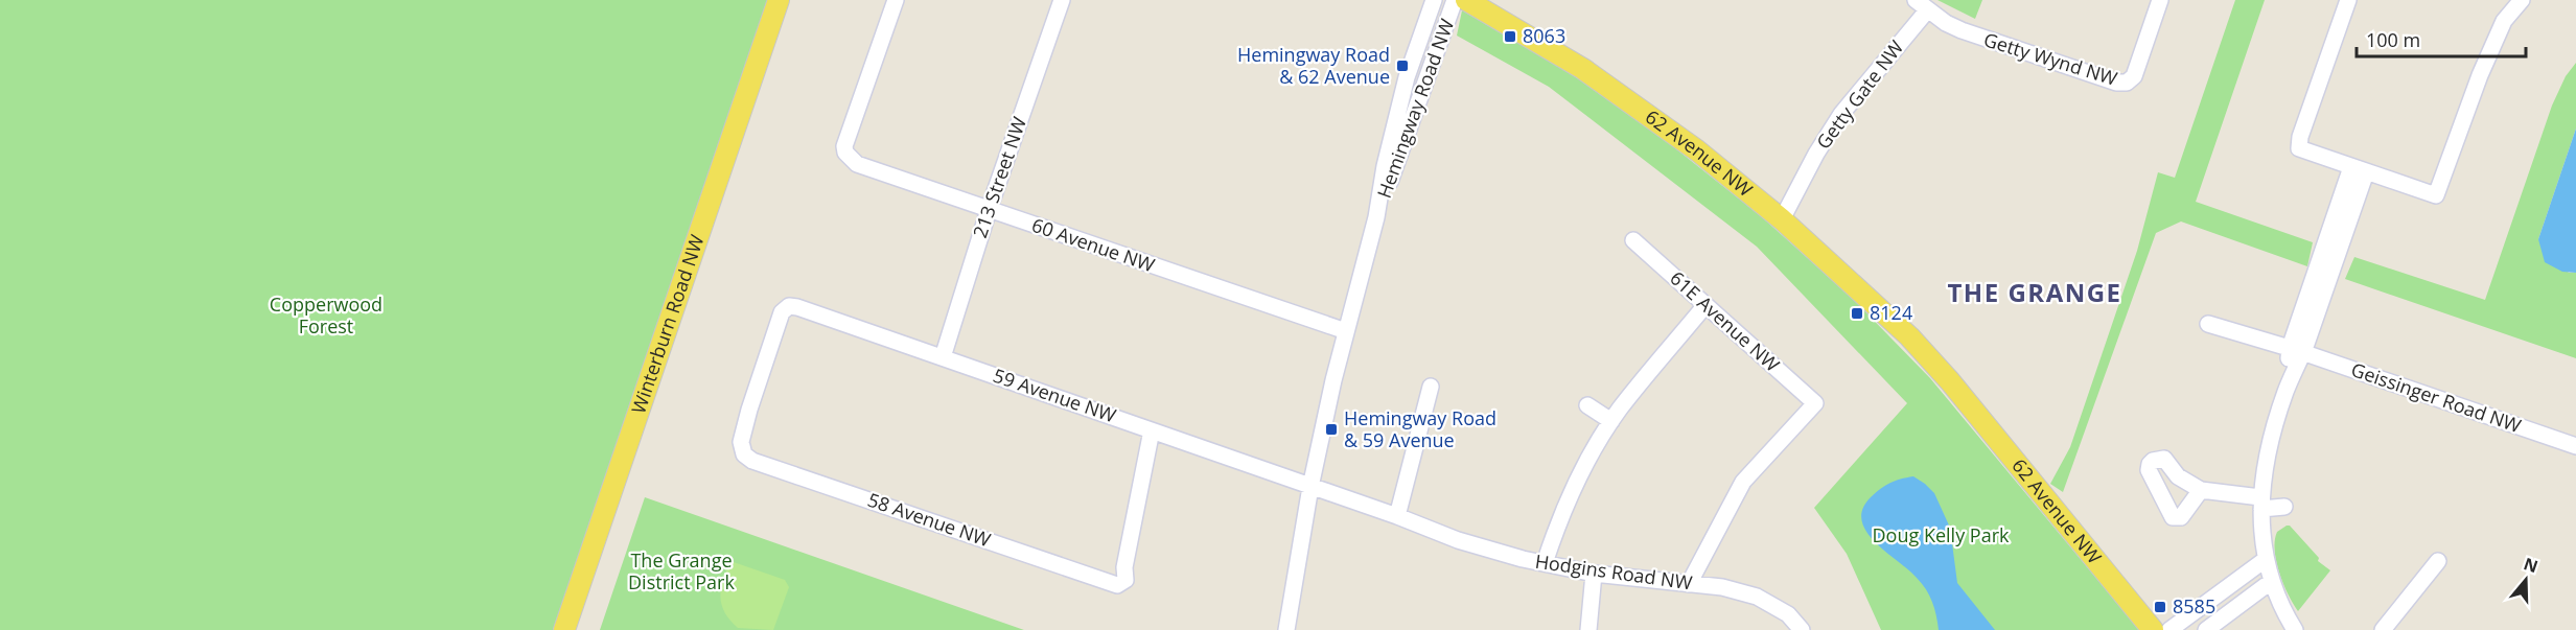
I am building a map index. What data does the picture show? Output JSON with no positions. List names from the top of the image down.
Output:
{
  "streets": {
    "main road": ["62 Avenue NW", "Winterburn Road NW"],
    "street": [
      "Getty Wynd NW",
      "Getty Gate NW",
      "Hemingway Road NW",
      "213 Street NW",
      "60 Avenue NW",
      "61E Avenue NW",
      "59 Avenue NW",
      "Geissinger Road NW",
      "58 Avenue NW",
      "Hodgins Road NW"
    ]
  },
  "crossings": [
    ["Getty Wynd NW", "Getty Gate NW"],
    ["Getty Gate NW", "62 Avenue NW"],
    ["Hemingway Road NW", "60 Avenue NW"],
    ["Hemingway Road NW", "59 Avenue NW"],
    ["Hemingway Road NW", "Hodgins Road NW"],
    ["213 Street NW", "60 Avenue NW"],
    ["213 Street NW", "59 Avenue NW"],
    ["61E Avenue NW", "Hodgins Road NW"],
    ["59 Avenue NW", "58 Avenue NW"],
    ["59 Avenue NW", "Hodgins Road NW"]
  ],
  "districts": ["THE GRANGE"],
  "parks": ["Copperwood Forest", "Doug Kelly Park", "The Grange District Park"],
  "places": {
    "transit": [
      "8063",
      "Hemingway Road & 62 Avenue",
      "8124",
      "Hemingway Road & 59 Avenue",
      "8585"
    ]
  },
  "scale_bar": "100 m",
  "north": "top"
}
